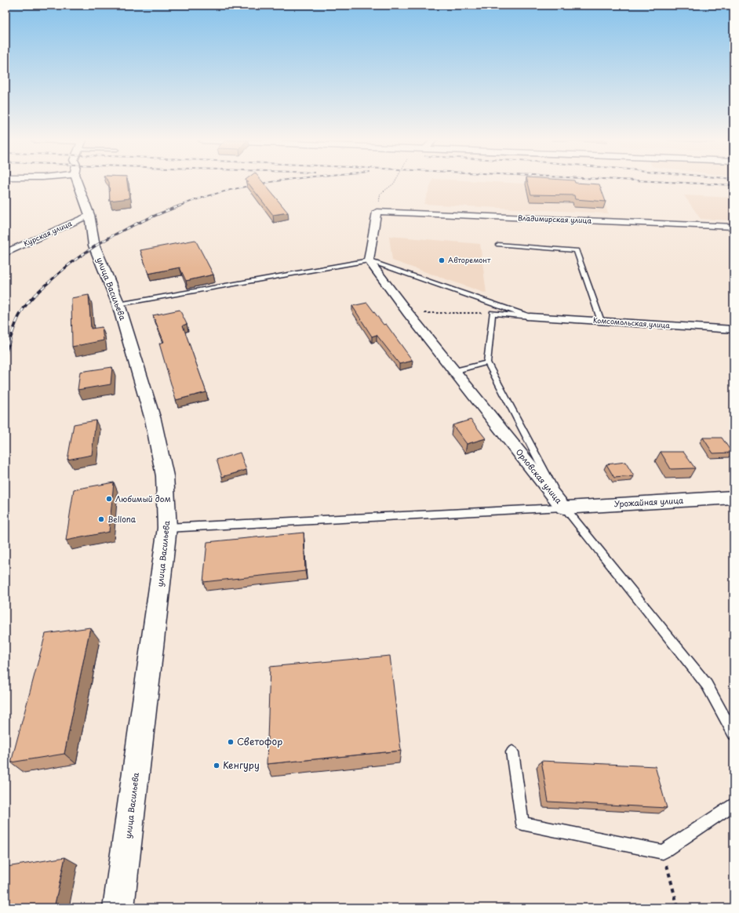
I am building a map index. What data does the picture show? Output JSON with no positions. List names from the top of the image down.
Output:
{
  "streets": {
    "street": [
      "Владимирская улица",
      "Курская улица",
      "улица Васильева",
      "Комсомольская улица",
      "Орловская улица",
      "Урожайная улица"
    ]
  },
  "crossings": [
    ["Курская улица", "улица Васильева"],
    ["Орловская улица", "Урожайная улица"]
  ],
  "places": [
    "Авторемонт",
    "Любимый дом",
    "Bellona",
    "Светофор",
    "Кенгуру"
  ]
}
